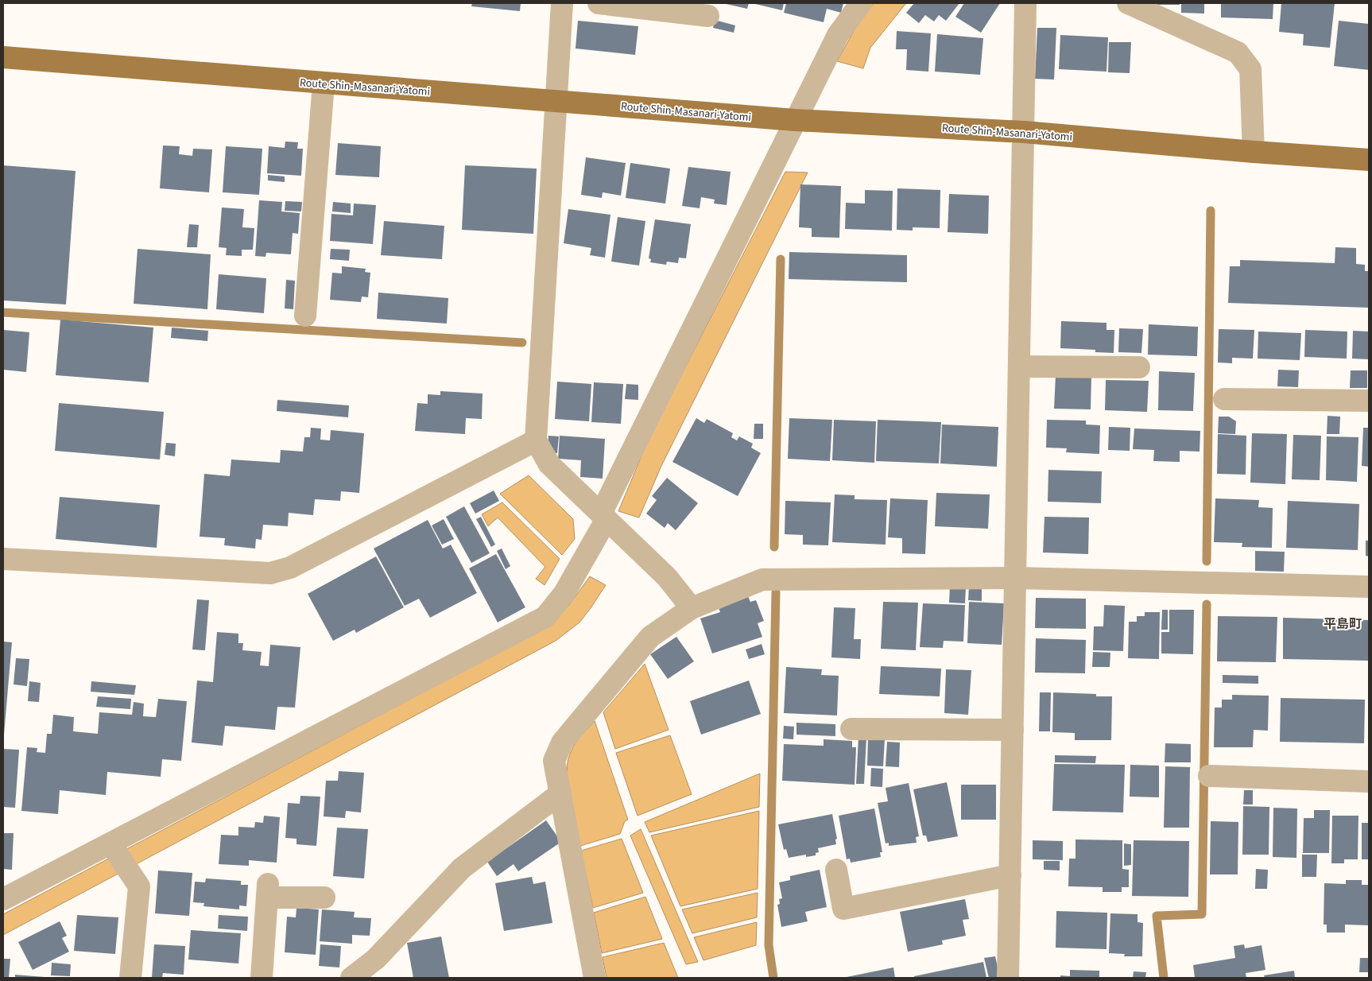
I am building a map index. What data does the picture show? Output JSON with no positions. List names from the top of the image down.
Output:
{
  "streets": {
    "main road": ["Route Shin-Masanari-Yatomi"]
  },
  "districts": ["平島町"]
}
